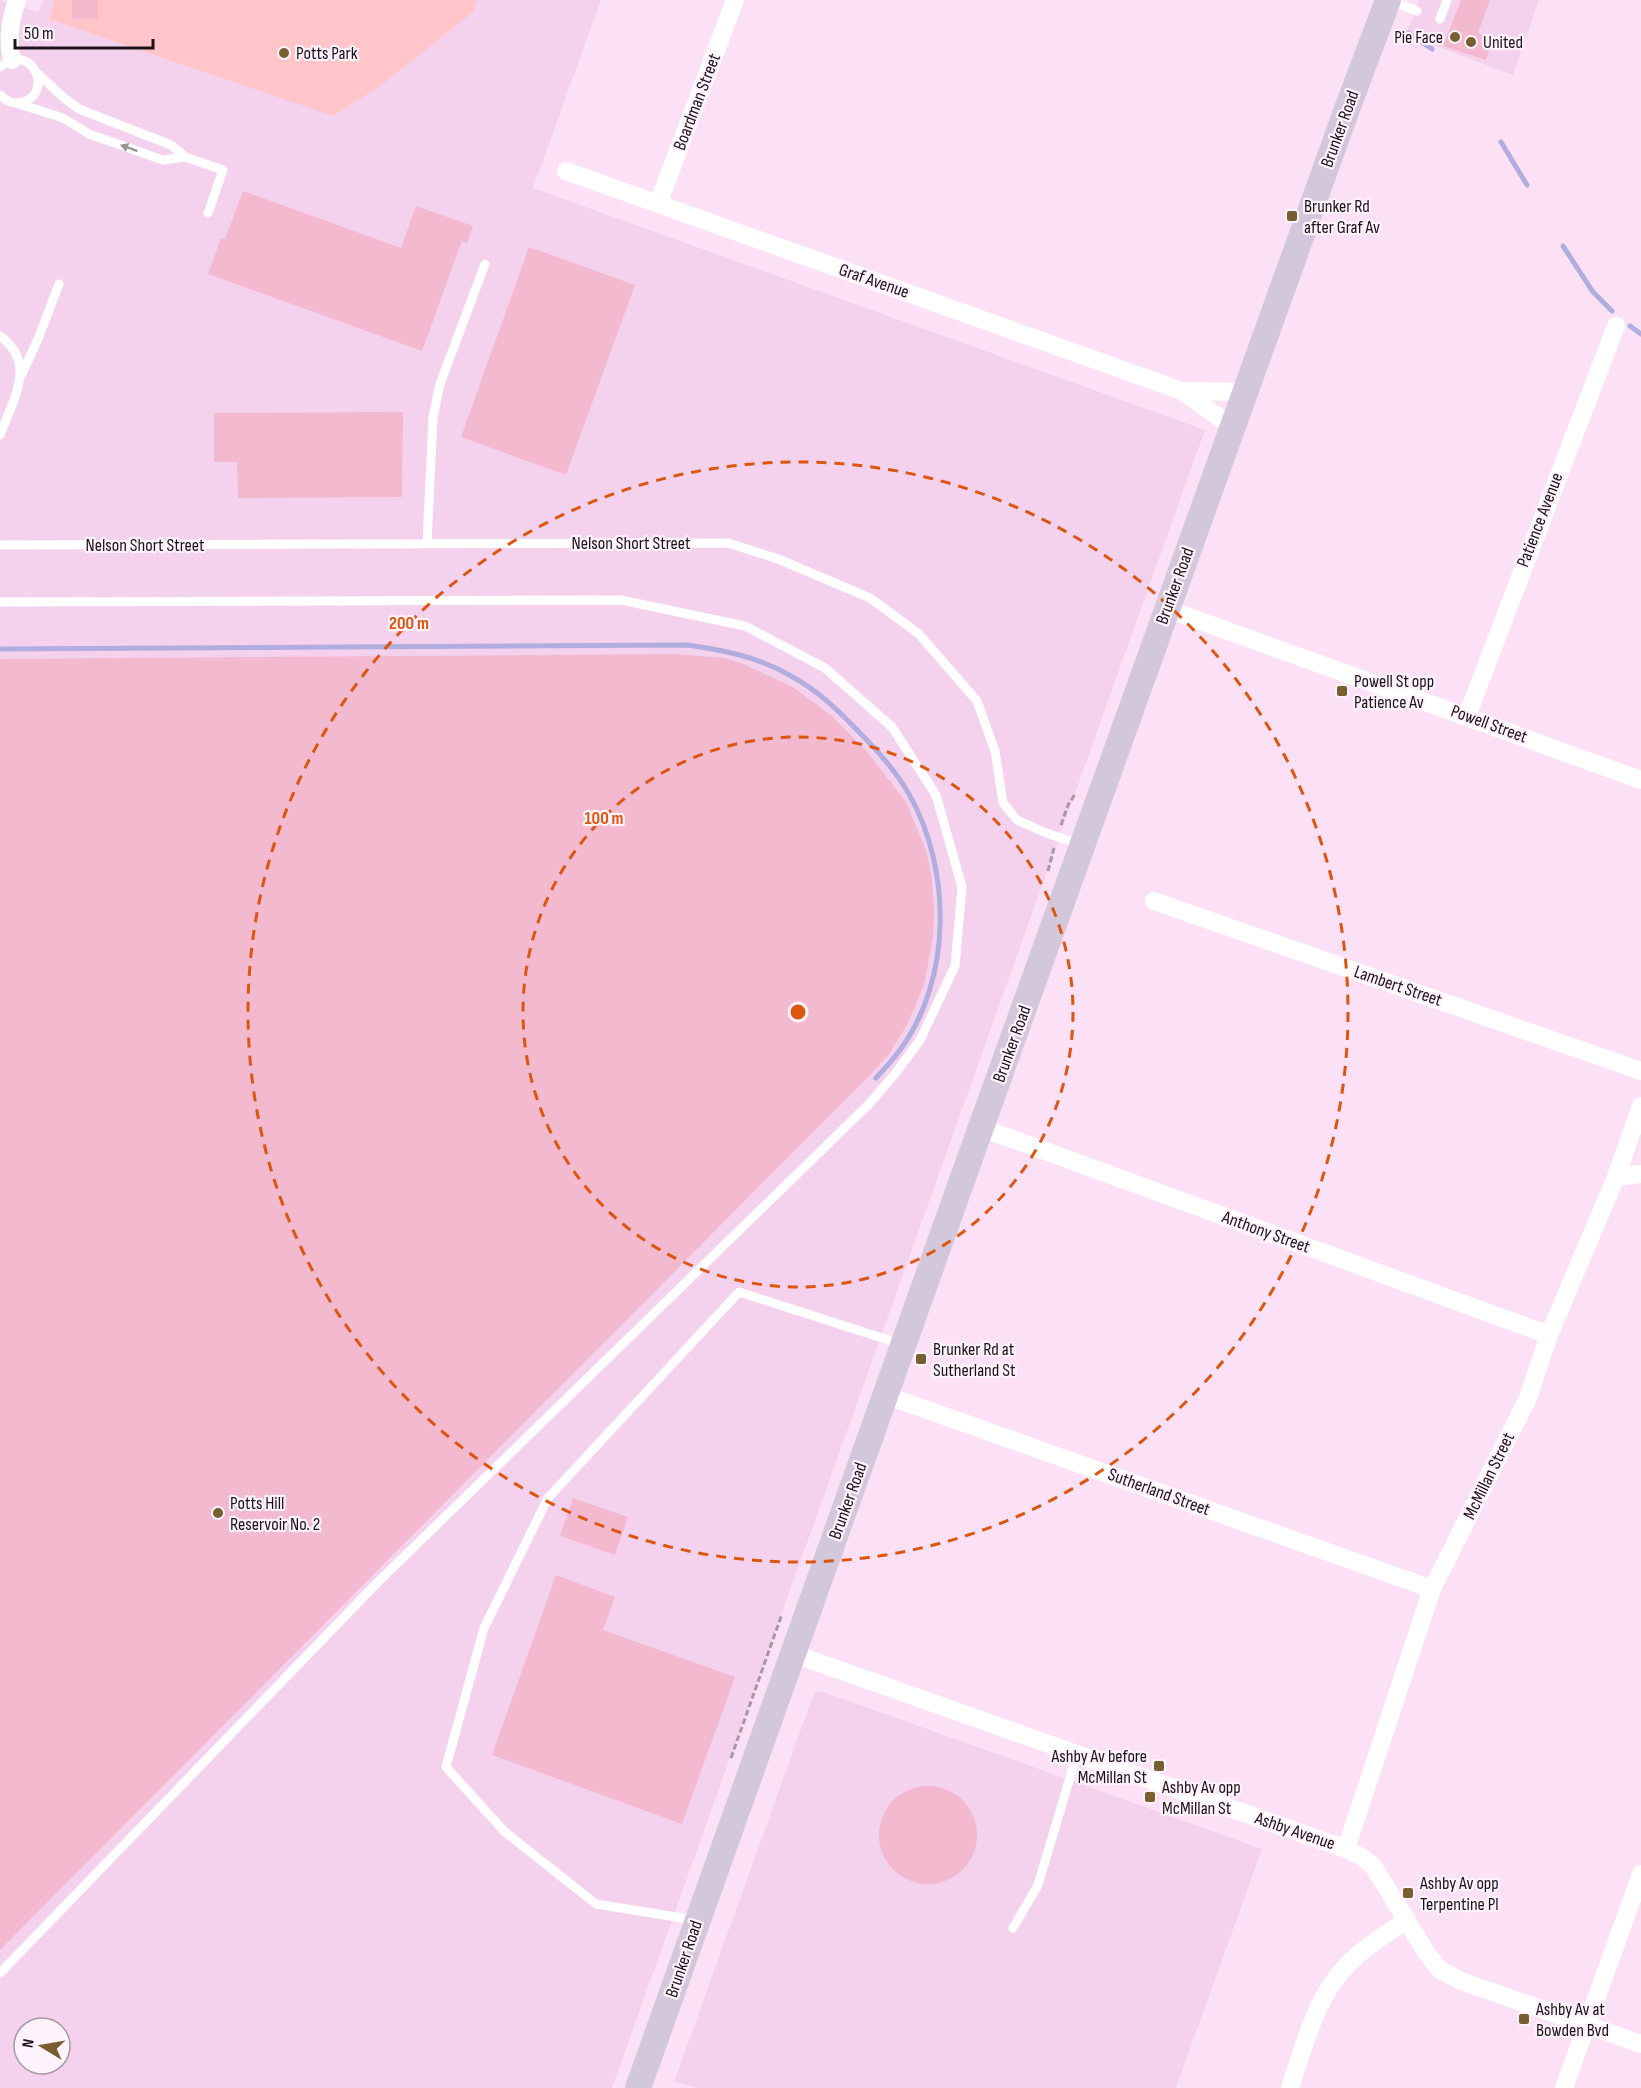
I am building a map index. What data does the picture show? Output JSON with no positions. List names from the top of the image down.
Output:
{
  "streets": {
    "main road": ["Brunker Road"],
    "street": [
      "Boardman Street",
      "Graf Avenue",
      "Patience Avenue",
      "Powell Street",
      "Lambert Street",
      "Anthony Street",
      "McMillan Street",
      "Sutherland Street",
      "Ashby Avenue"
    ],
    "lane": ["Nelson Short Street"]
  },
  "crossings": [
    ["Boardman Street", "Graf Avenue"],
    ["Brunker Road", "Graf Avenue"],
    ["Brunker Road", "Nelson Short Street"],
    ["Brunker Road", "Powell Street"],
    ["Brunker Road", "Anthony Street"],
    ["Brunker Road", "Sutherland Street"],
    ["Brunker Road", "Ashby Avenue"],
    ["Patience Avenue", "Powell Street"],
    ["Anthony Street", "McMillan Street"],
    ["McMillan Street", "Sutherland Street"],
    ["McMillan Street", "Ashby Avenue"]
  ],
  "places": {
    "other": [
      "Pie Face",
      "United",
      "Potts Park",
      "Potts Hill Reservoir No. 2"
    ],
    "transit": [
      "Brunker Rd after Graf Av",
      "Powell St opp Patience Av",
      "Brunker Rd at Sutherland St",
      "Ashby Av before McMillan St",
      "Ashby Av opp McMillan St",
      "Ashby Av opp Terpentine Pl",
      "Ashby Av at Bowden Bvd"
    ]
  },
  "scale_bar": "50 m",
  "north": "left",
  "rings": ["200 m", "100 m"]
}
